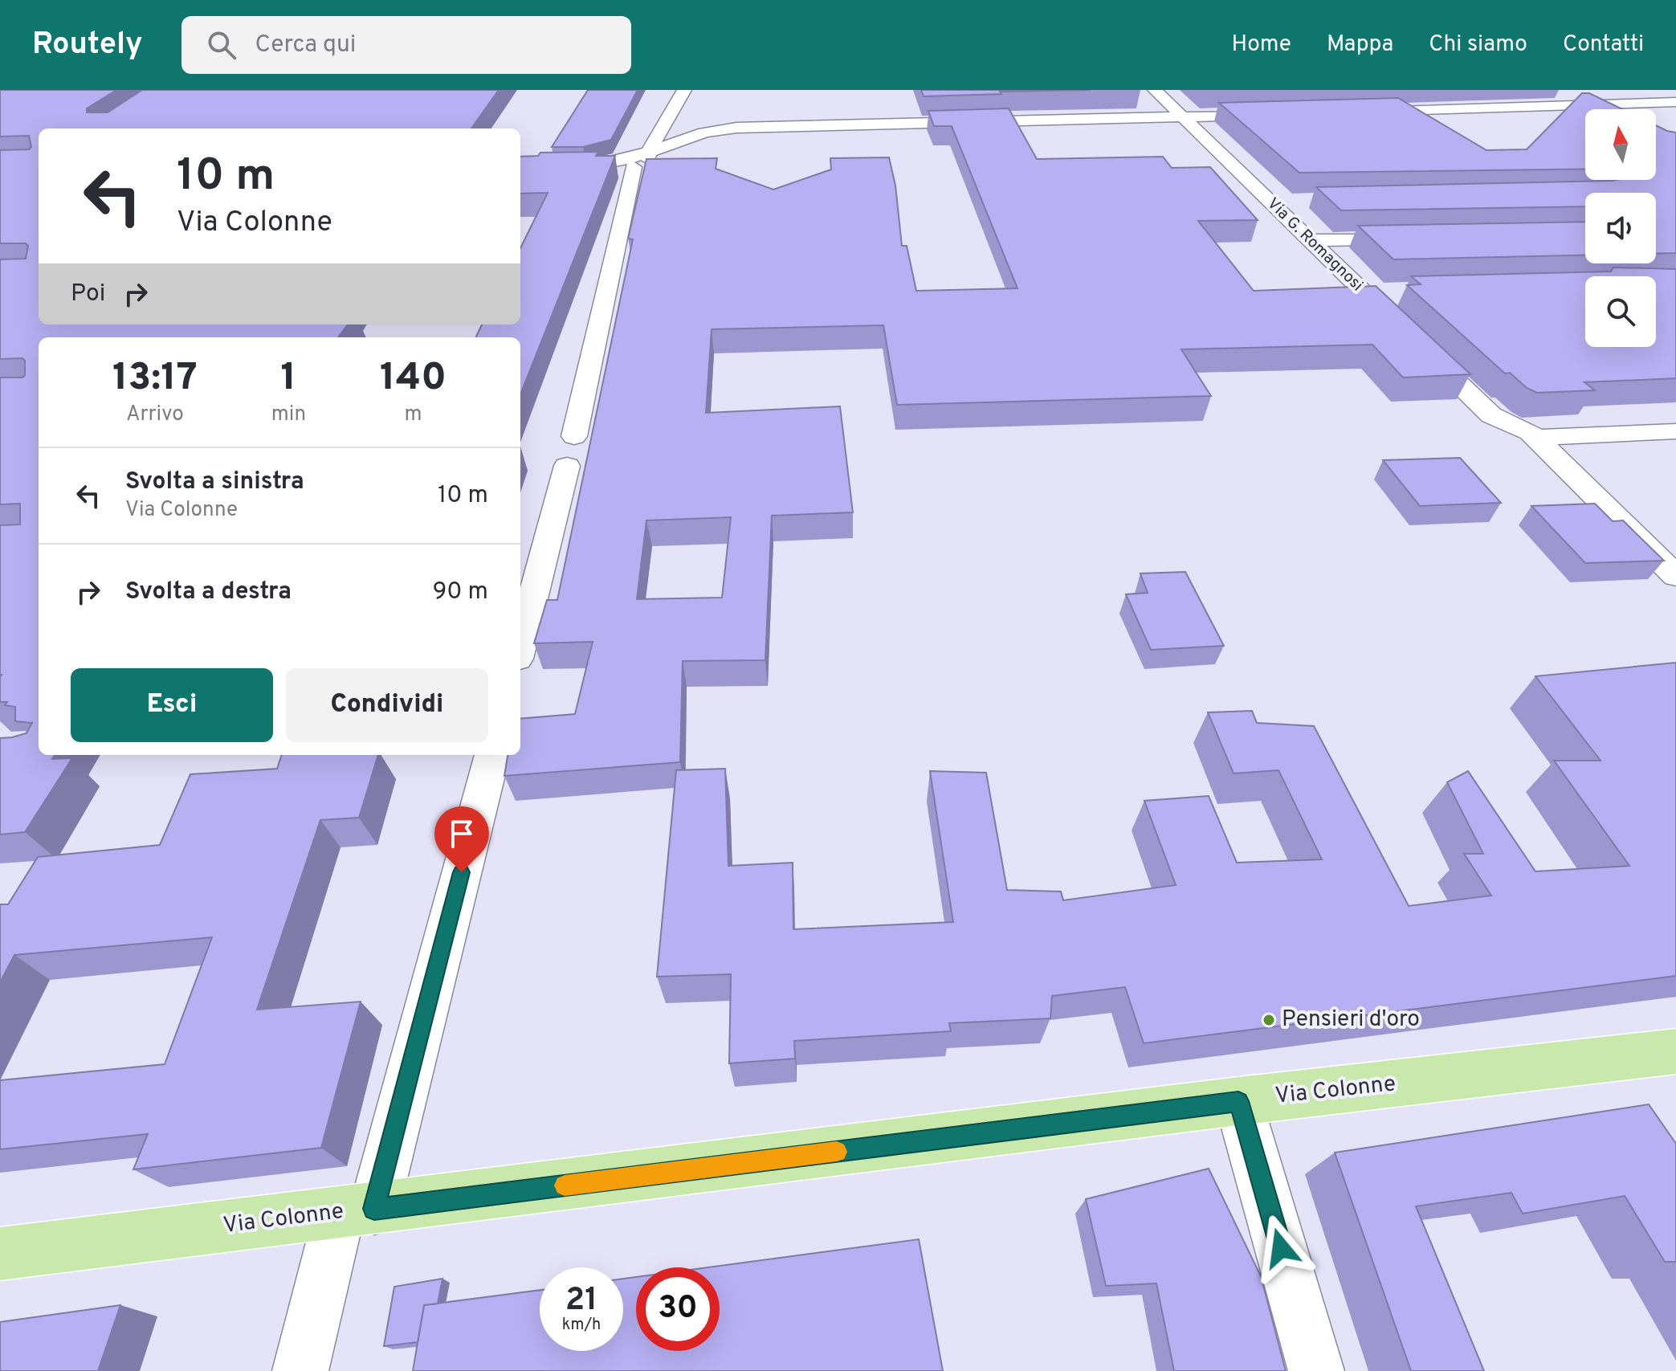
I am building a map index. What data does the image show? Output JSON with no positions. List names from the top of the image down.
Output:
{
  "streets": {
    "main road": ["Via Colonne"],
    "street": ["Via G. Romagnosi"]
  },
  "places": ["Pensieri d'oro"],
  "north": "top",
  "page": {
    "header": "Routely",
    "search": "Cerca qui",
    "nav": [
      "Home",
      "Mappa",
      "Chi siamo",
      "Contatti"
    ],
    "turn": ["10 m", "Via Colonne"],
    "then": "Poi",
    "eta": [
      "13:17",
      "Arrivo",
      "1",
      "min",
      "140",
      "m"
    ],
    "list": [
      {
        "name": "Svolta a sinistra",
        "note": "Via Colonne",
        "value": "10 m"
      },
      {
        "name": "Svolta a destra",
        "value": "90 m"
      }
    ],
    "buttons": ["Esci", "Condividi"],
    "speed": "21 km/h",
    "limit": "30"
  }
}
